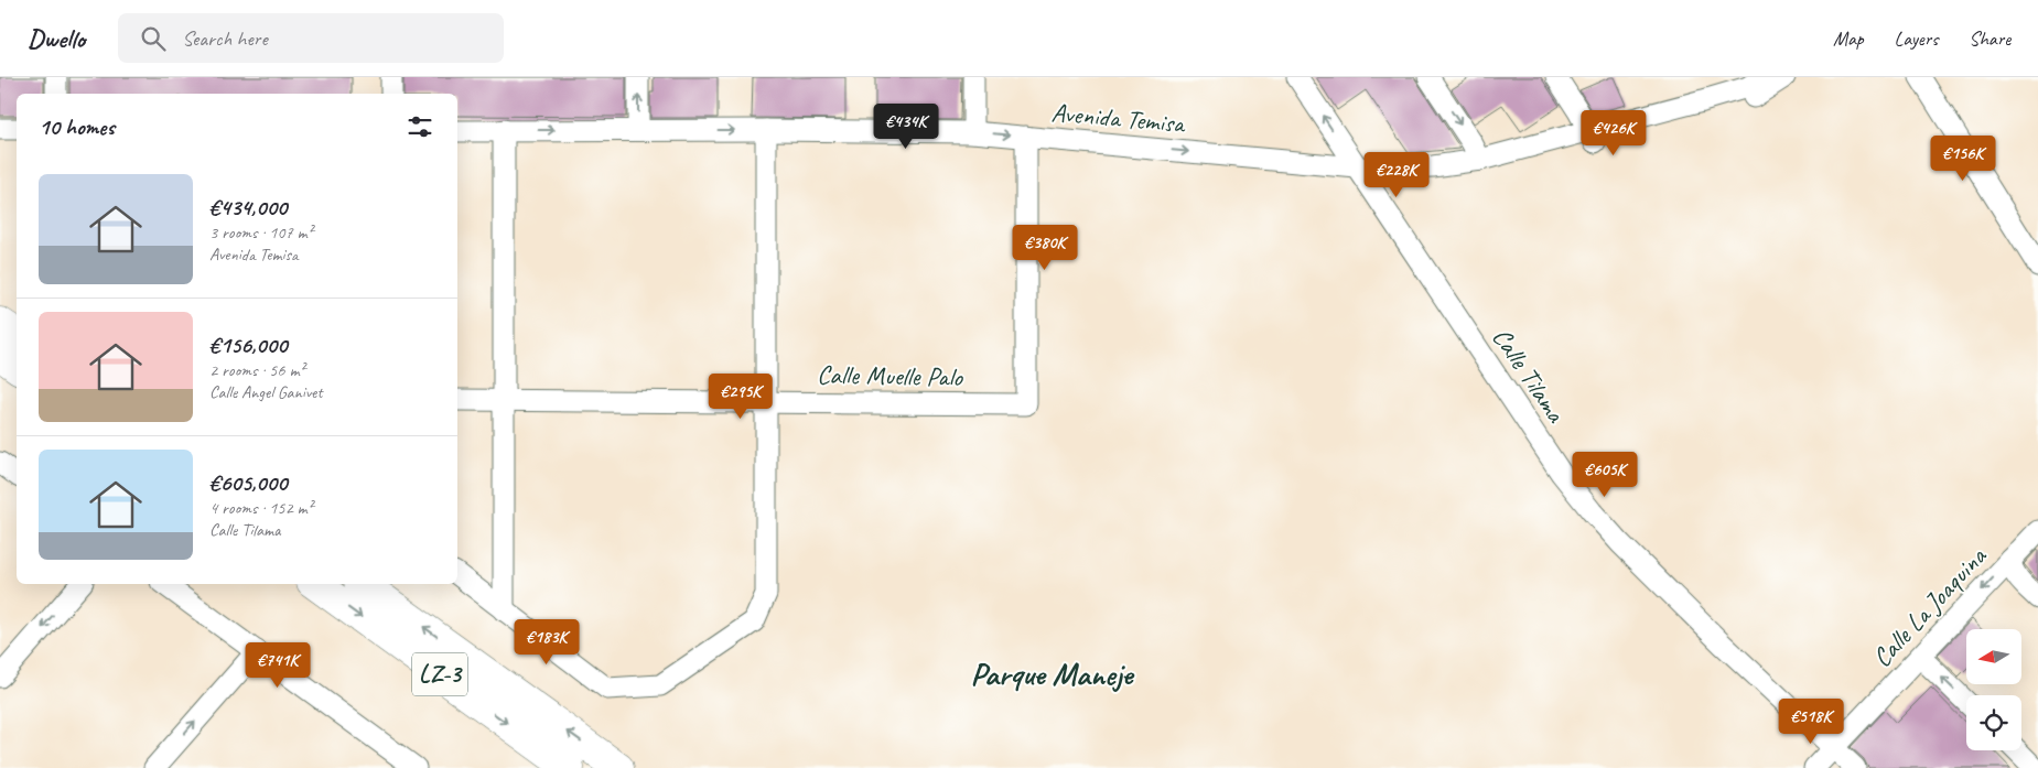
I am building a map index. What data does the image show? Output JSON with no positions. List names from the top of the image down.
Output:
{
  "streets": {
    "highway": ["LZ-3"],
    "street": [
      "Avenida Temisa",
      "Calle Tilama",
      "Calle Muelle Palo",
      "Calle La Joaquina"
    ]
  },
  "crossings": [
    ["Avenida Temisa", "Calle Tilama"],
    ["Avenida Temisa", "Calle Muelle Palo"],
    ["Calle Tilama", "Calle La Joaquina"]
  ],
  "one_way": ["Avenida Temisa", "Calle La Joaquina"],
  "districts": ["Parque Maneje"],
  "north": "left",
  "page": {
    "header": "Dwello",
    "search": "Search here",
    "nav": ["Map", "Layers", "Share"],
    "heading": "10 homes",
    "price": [
      "€434K",
      "€426K",
      "€156K",
      "€228K",
      "€380K",
      "€295K",
      "€605K",
      "€183K",
      "€741K",
      "€518K"
    ],
    "list": [
      {
        "name": "€434,000",
        "note": "3 rooms · 107 m² · Avenida Temisa"
      },
      {
        "name": "€156,000",
        "note": "2 rooms · 56 m² · Calle Angel Ganivet"
      },
      {
        "name": "€605,000",
        "note": "4 rooms · 152 m² · Calle Tilama"
      }
    ]
  }
}
